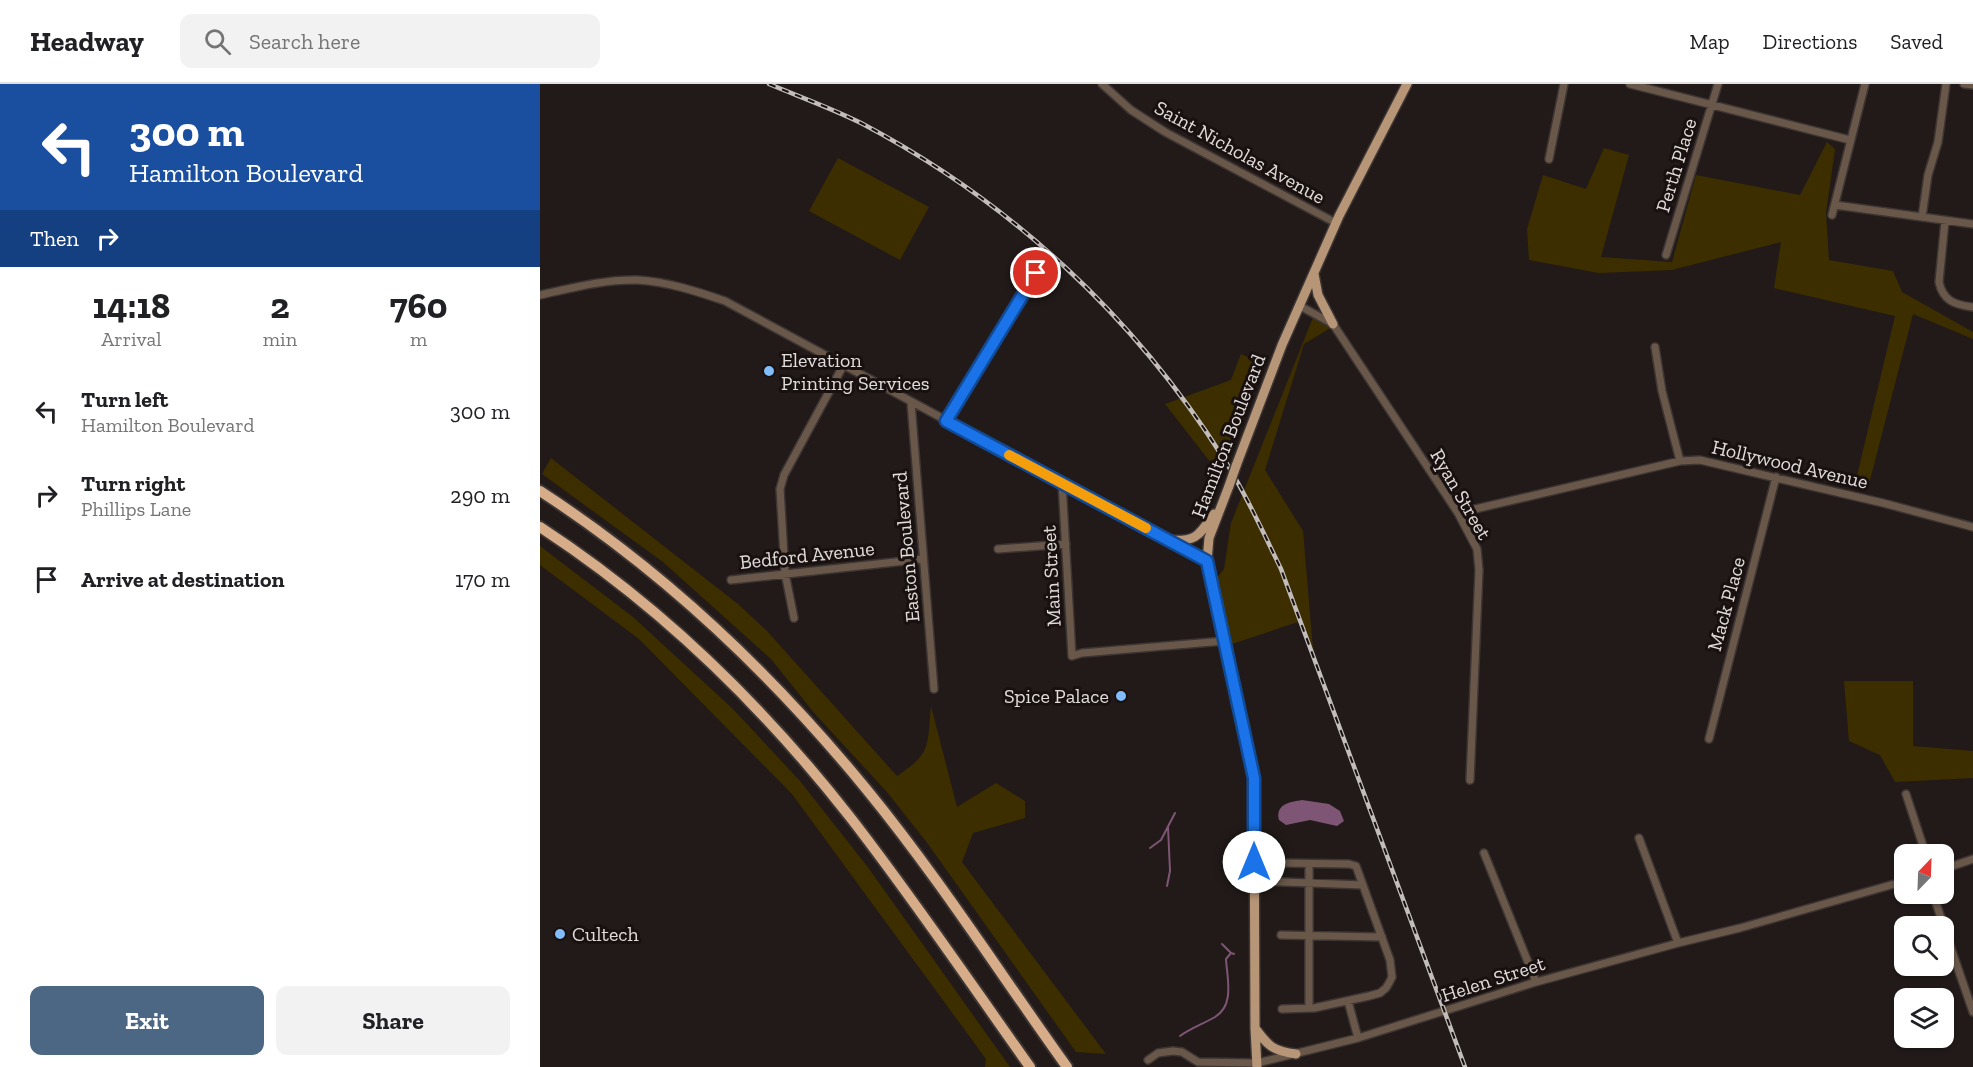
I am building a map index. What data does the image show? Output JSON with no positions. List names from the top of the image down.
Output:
{
  "streets": {
    "main road": ["Hamilton Boulevard"],
    "street": [
      "Saint Nicholas Avenue",
      "Perth Place",
      "Hollywood Avenue",
      "Ryan Street",
      "Easton Boulevard",
      "Bedford Avenue",
      "Main Street",
      "Mack Place",
      "Helen Street"
    ]
  },
  "crossings": [
    ["Saint Nicholas Avenue", "Hamilton Boulevard"],
    ["Hamilton Boulevard", "Ryan Street"],
    ["Hollywood Avenue", "Ryan Street"],
    ["Hollywood Avenue", "Mack Place"],
    ["Easton Boulevard", "Bedford Avenue"]
  ],
  "places": ["Elevation Printing Services", "Spice Palace", "Cultech"],
  "north": "top right",
  "page": {
    "header": "Headway",
    "search": "Search here",
    "nav": ["Map", "Directions", "Saved"],
    "turn": ["300 m", "Hamilton Boulevard"],
    "then": "Then",
    "eta": [
      "14:18",
      "Arrival",
      "2",
      "min",
      "760",
      "m"
    ],
    "list": [
      {
        "name": "Turn left",
        "note": "Hamilton Boulevard",
        "value": "300 m"
      },
      {
        "name": "Turn right",
        "note": "Phillips Lane",
        "value": "290 m"
      },
      {
        "name": "Arrive at destination",
        "value": "170 m"
      }
    ],
    "buttons": ["Exit", "Share"]
  }
}
